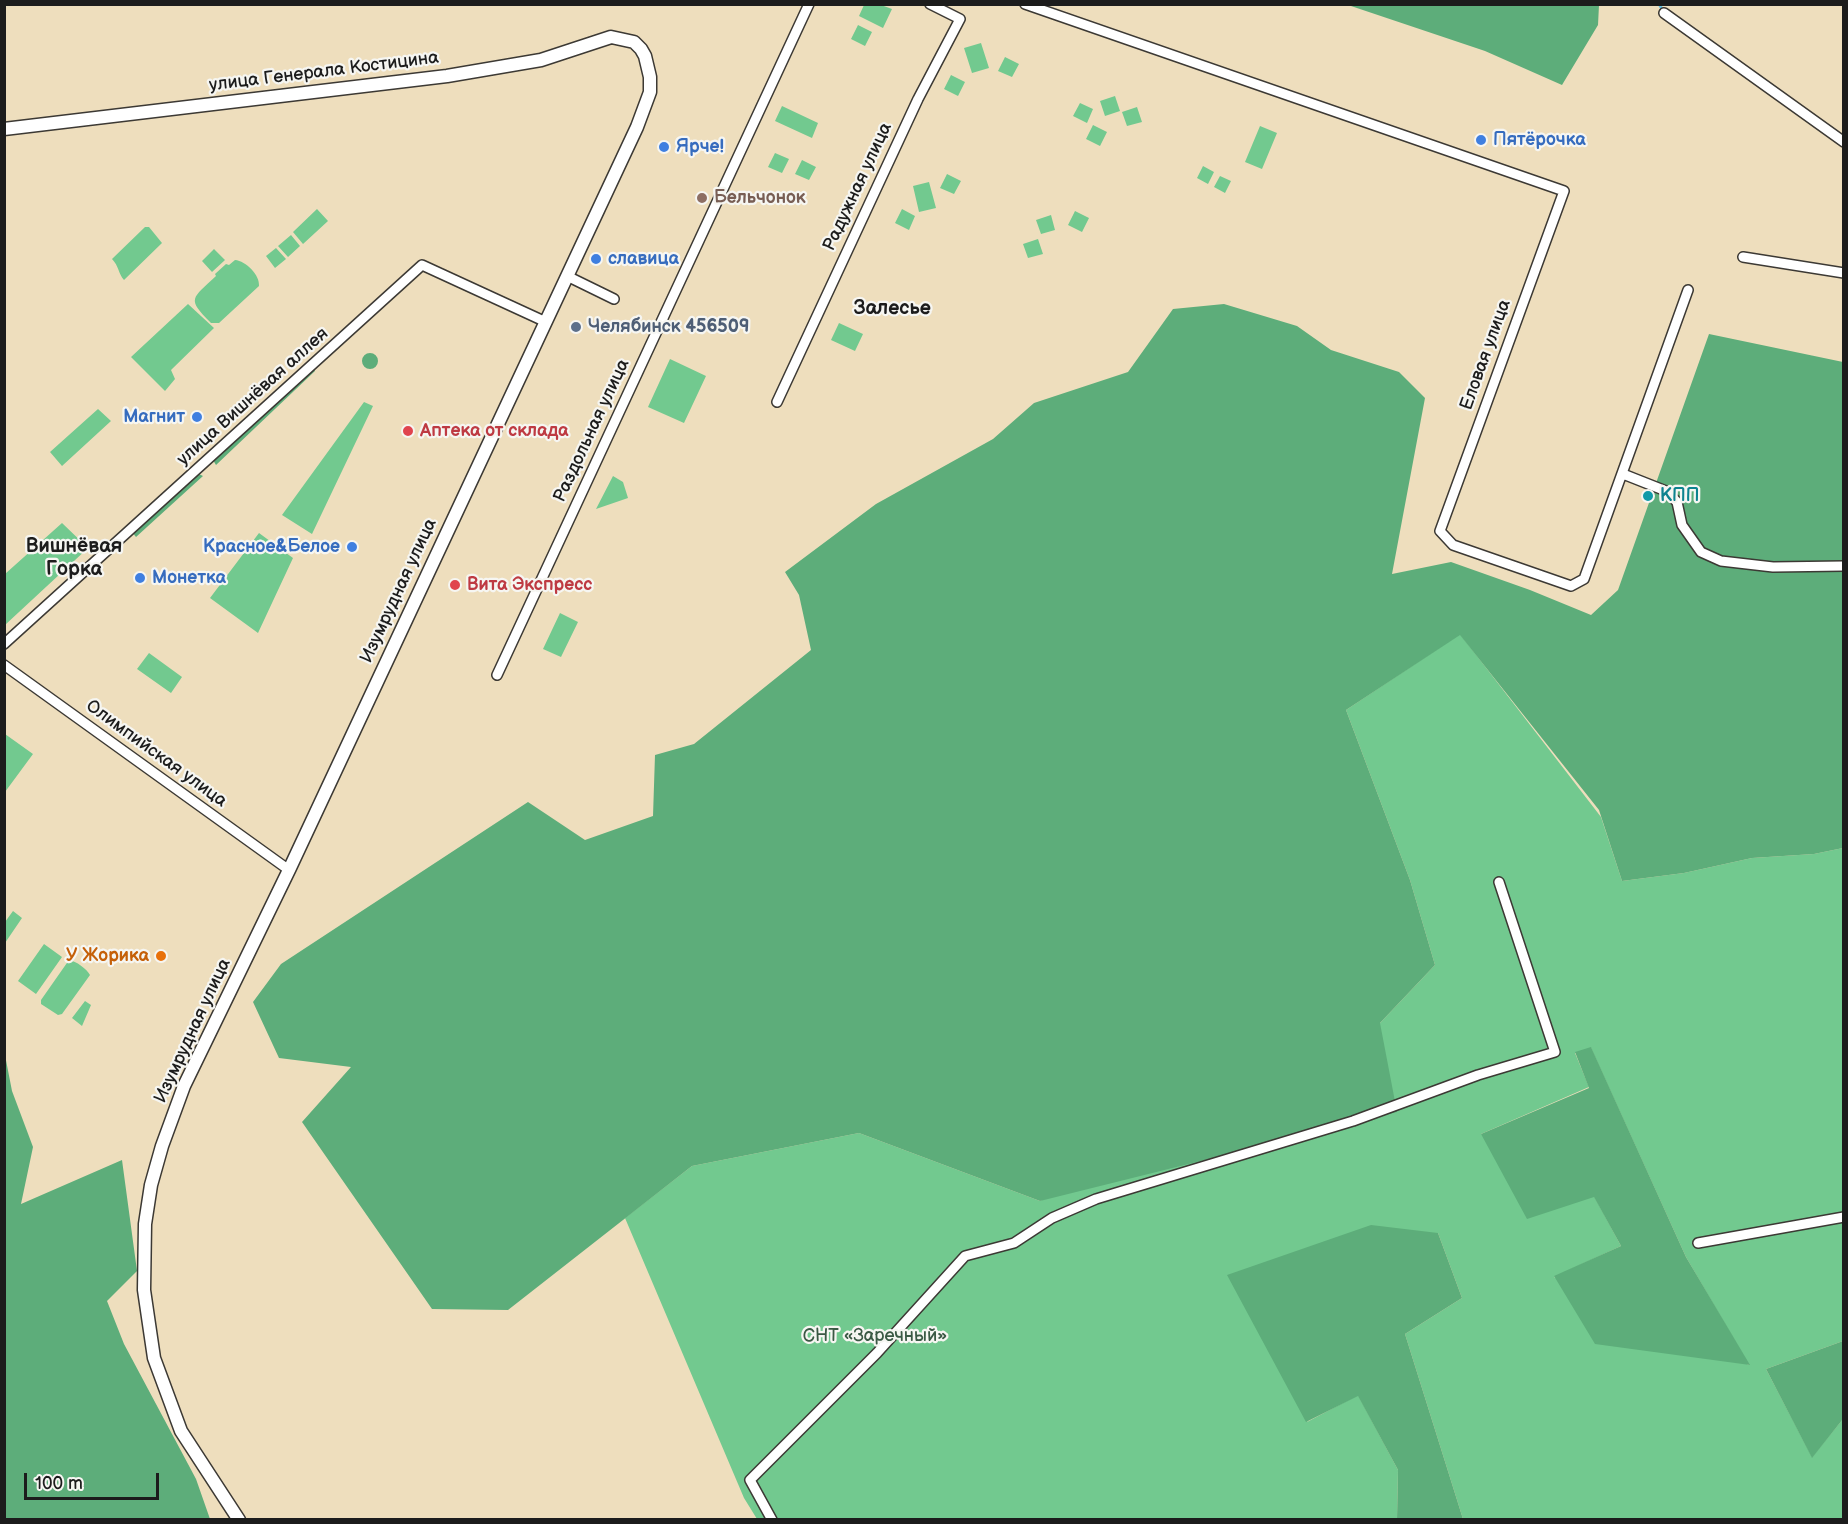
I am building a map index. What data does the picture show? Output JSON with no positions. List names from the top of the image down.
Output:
{
  "streets": {
    "street": [
      "улица Генерала Костицина",
      "Радужная улица",
      "Еловая улица",
      "улица Вишнёвая аллея",
      "Раздольная улица",
      "Изумрудная улица",
      "Олимпийская улица"
    ]
  },
  "crossings": [
    ["улица Генерала Костицина", "Изумрудная улица"],
    ["улица Вишнёвая аллея", "Изумрудная улица"],
    ["Изумрудная улица", "Олимпийская улица"]
  ],
  "districts": ["Залесье", "Вишнёвая Горка"],
  "parks": ["СНТ «Заречный»"],
  "places": [
    "Пятёрочка",
    "Ярче!",
    "Бельчонок",
    "славица",
    "Челябинск 456509",
    "Магнит",
    "Аптека от склада",
    "КПП",
    "Красное&Белое",
    "Монетка",
    "Вита Экспресс",
    "У Жорика"
  ],
  "scale_bar": "100 m"
}
